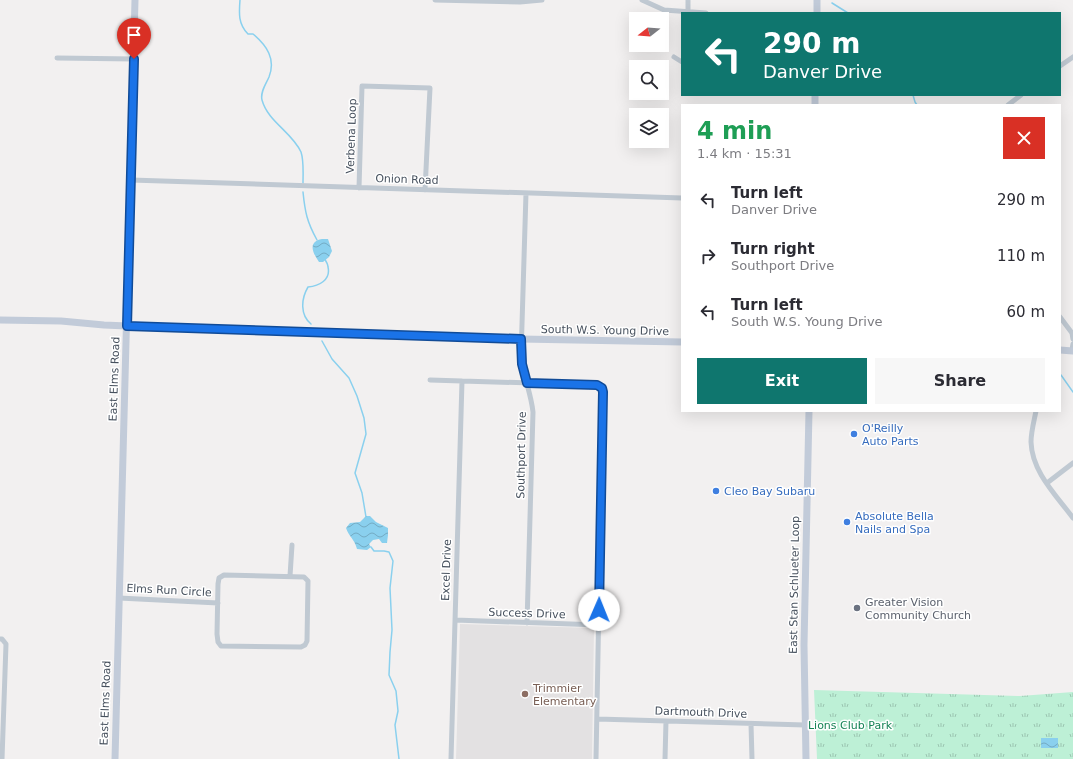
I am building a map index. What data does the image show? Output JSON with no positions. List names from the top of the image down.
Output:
{
  "streets": {
    "main road": ["South W.S. Young Drive", "East Elms Road", "East Stan Schlueter Loop"],
    "street": [
      "Verbena Loop",
      "Onion Road",
      "Southport Drive",
      "Excel Drive",
      "Elms Run Circle",
      "Success Drive",
      "Dartmouth Drive"
    ]
  },
  "crossings": [
    ["Verbena Loop", "Onion Road"],
    ["Onion Road", "East Elms Road"],
    ["Onion Road", "Southport Drive"],
    ["South W.S. Young Drive", "East Elms Road"],
    ["South W.S. Young Drive", "Southport Drive"],
    ["East Elms Road", "Elms Run Circle"],
    ["Southport Drive", "Success Drive"],
    ["Excel Drive", "Success Drive"],
    ["East Stan Schlueter Loop", "Dartmouth Drive"]
  ],
  "parks": ["Lions Club Park"],
  "places": [
    "O'Reilly Auto Parts",
    "Cleo Bay Subaru",
    "Absolute Bella Nails and Spa",
    "Greater Vision Community Church",
    "Trimmier Elementary"
  ],
  "north": "left",
  "page": {
    "turn": ["290 m", "Danver Drive"],
    "heading": ["4 min", "1.4 km · 15:31"],
    "list": [
      {
        "name": "Turn left",
        "note": "Danver Drive",
        "value": "290 m"
      },
      {
        "name": "Turn right",
        "note": "Southport Drive",
        "value": "110 m"
      },
      {
        "name": "Turn left",
        "note": "South W.S. Young Drive",
        "value": "60 m"
      }
    ],
    "buttons": ["Exit", "Share"]
  }
}
